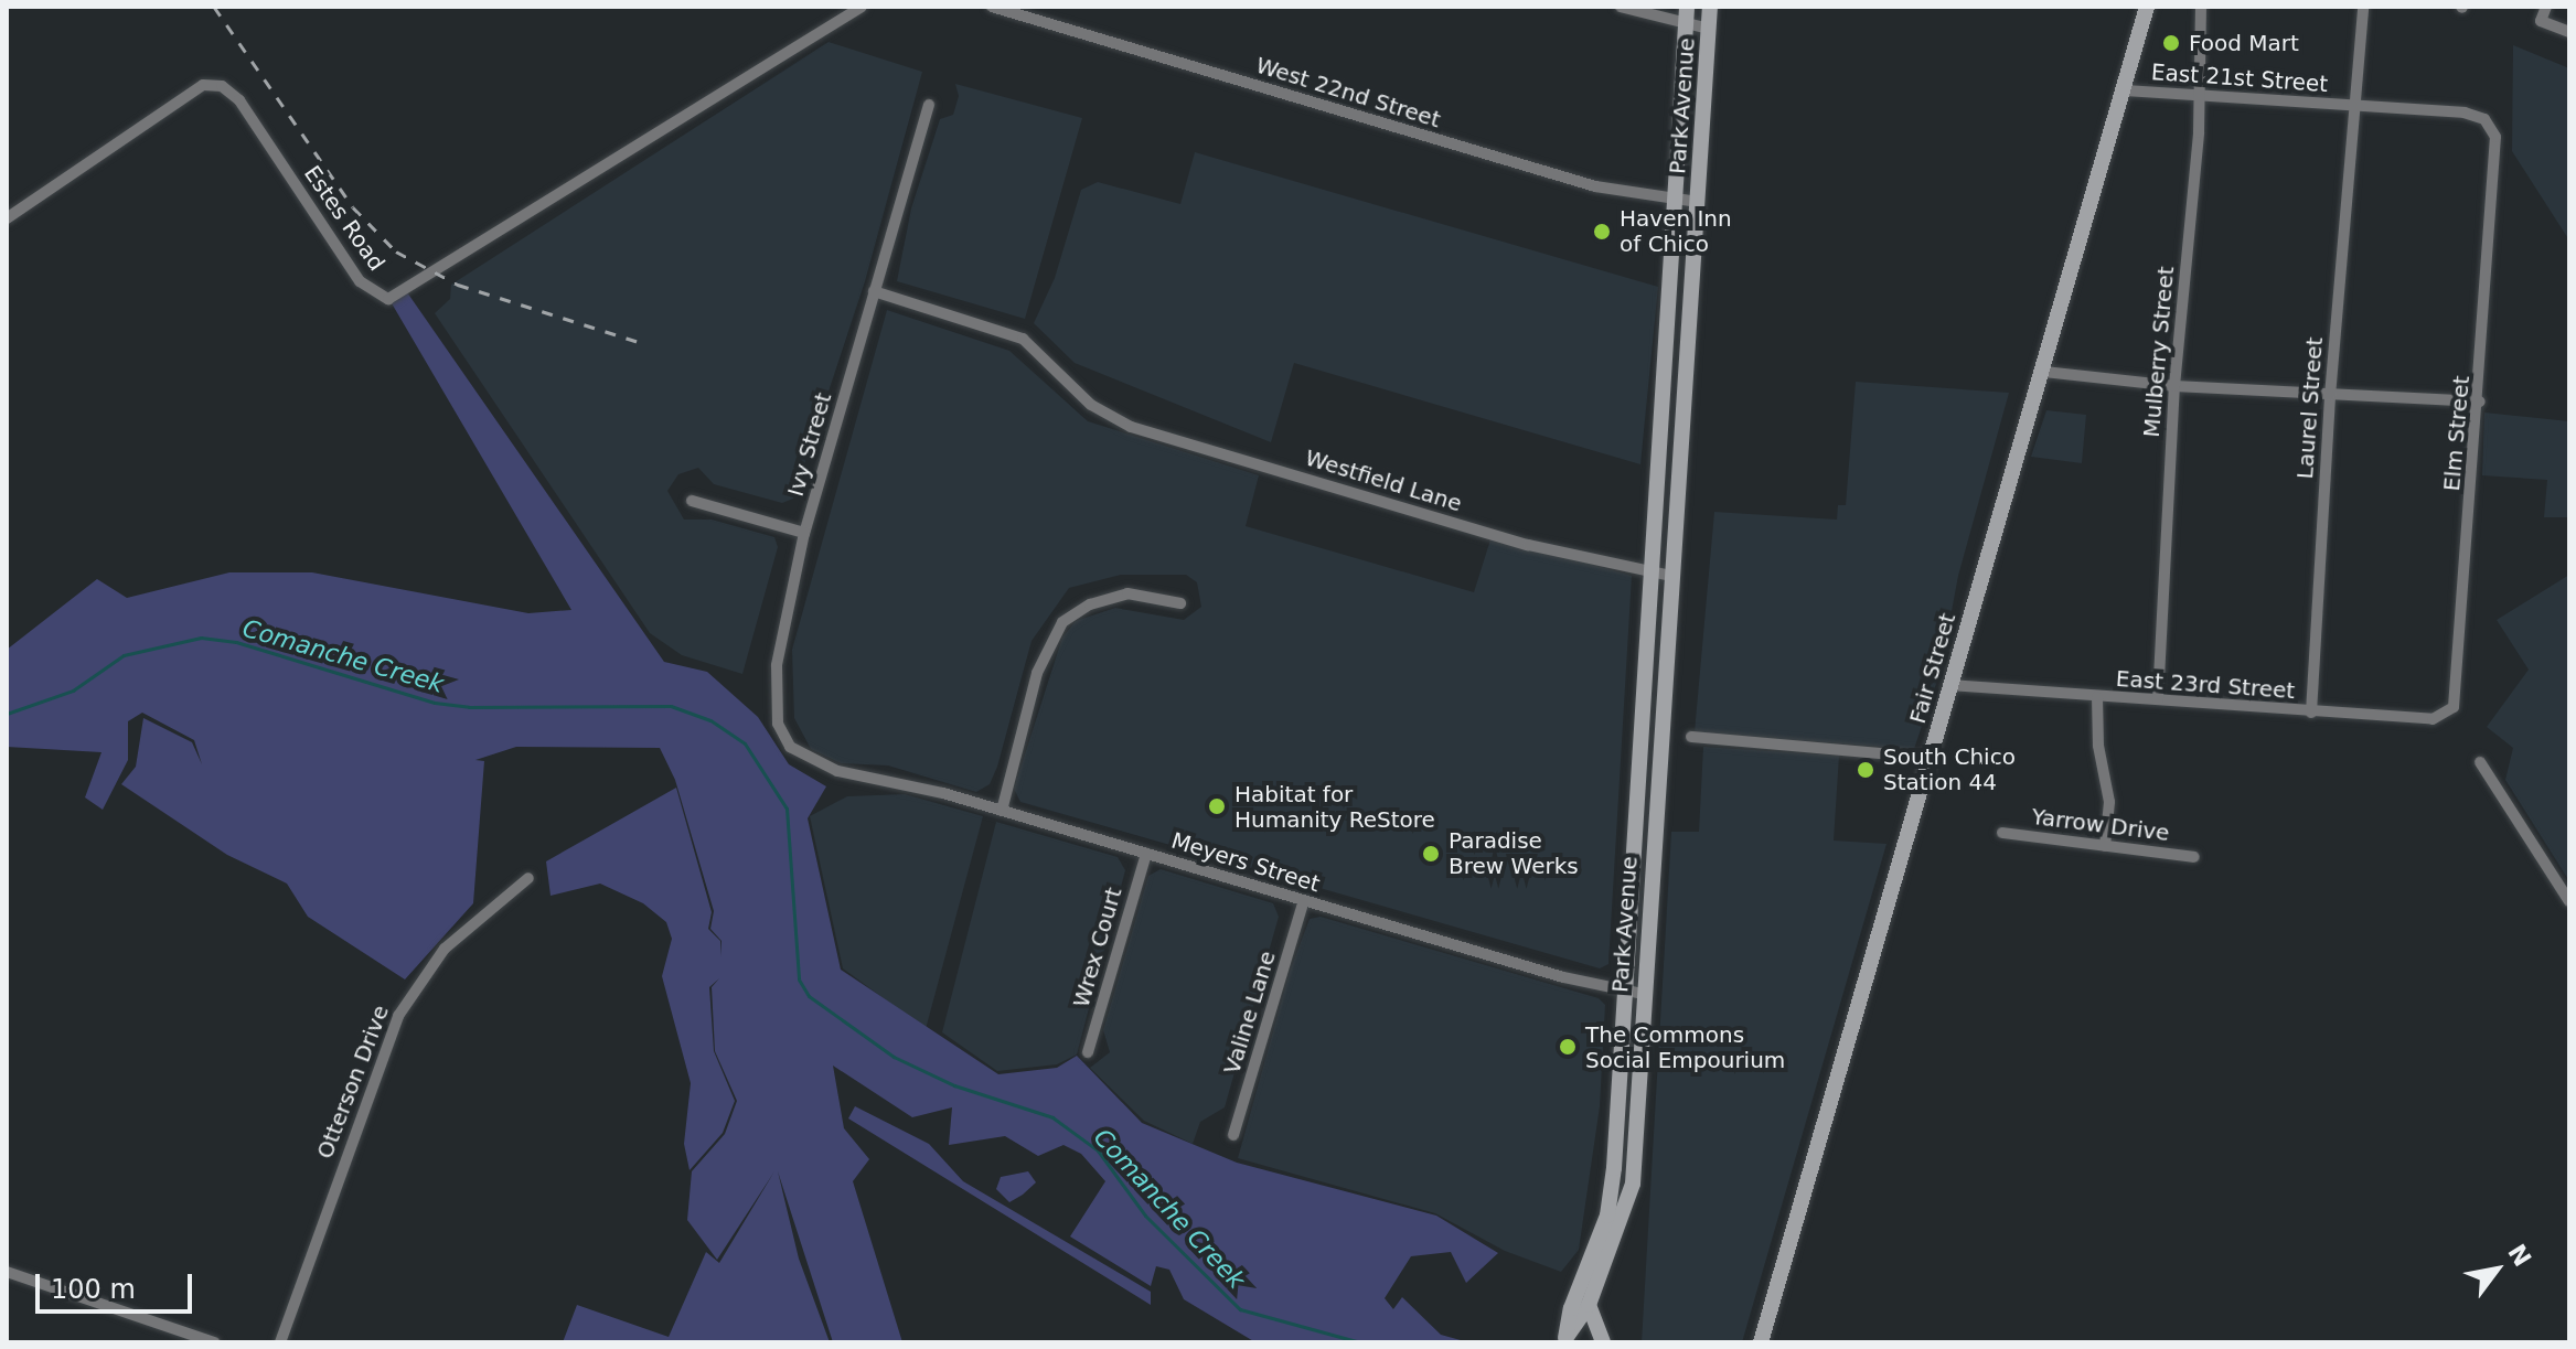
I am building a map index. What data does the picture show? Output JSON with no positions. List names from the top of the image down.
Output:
{
  "streets": {
    "main road": ["Park Avenue", "Fair Street"],
    "street": [
      "East 21st Street",
      "West 22nd Street",
      "Estes Road",
      "Mulberry Street",
      "Laurel Street",
      "Elm Street",
      "Ivy Street",
      "Westfield Lane",
      "East 23rd Street",
      "Yarrow Drive",
      "Meyers Street",
      "Wrex Court",
      "Valine Lane",
      "Otterson Drive"
    ]
  },
  "crossings": [
    ["East 21st Street", "Mulberry Street"],
    ["East 21st Street", "Laurel Street"],
    ["East 21st Street", "Elm Street"],
    ["East 21st Street", "Fair Street"],
    ["West 22nd Street", "Park Avenue"],
    ["Park Avenue", "Westfield Lane"],
    ["Park Avenue", "Meyers Street"],
    ["Mulberry Street", "East 23rd Street"],
    ["Laurel Street", "Elm Street"],
    ["Laurel Street", "East 23rd Street"],
    ["Elm Street", "East 23rd Street"],
    ["Ivy Street", "Westfield Lane"],
    ["Ivy Street", "Meyers Street"],
    ["Fair Street", "East 23rd Street"],
    ["Meyers Street", "Wrex Court"],
    ["Meyers Street", "Valine Lane"]
  ],
  "water": ["Comanche Creek"],
  "places": [
    "Food Mart",
    "Haven Inn of Chico",
    "South Chico Station 44",
    "Habitat for Humanity ReStore",
    "Paradise Brew Werks",
    "The Commons Social Empourium"
  ],
  "scale_bar": "100 m",
  "north": "top right"
}
